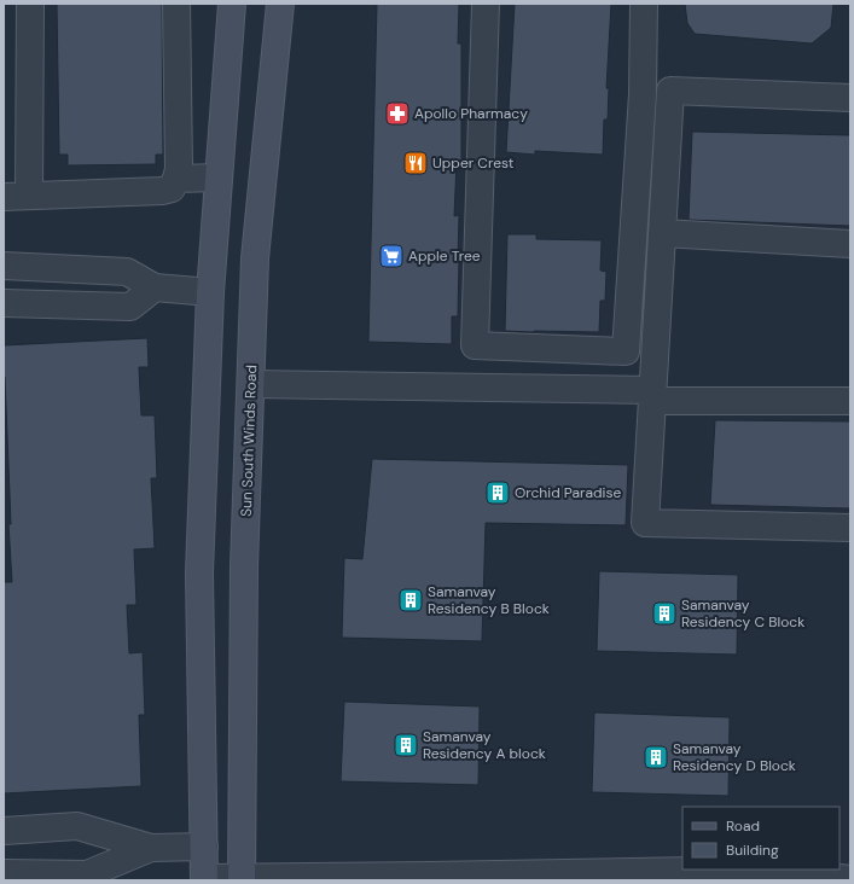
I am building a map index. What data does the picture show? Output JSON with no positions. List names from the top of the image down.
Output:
{
  "streets": {
    "street": ["Sun South Winds Road"]
  },
  "places": {
    "pharmacy": ["Apollo Pharmacy"],
    "restaurant": ["Upper Crest"],
    "supermarket": ["Apple Tree"],
    "building": [
      "Orchid Paradise",
      "Samanvay Residency B Block",
      "Samanvay Residency C Block",
      "Samanvay Residency A block",
      "Samanvay Residency D Block"
    ]
  },
  "legend": ["Road", "Building"]
}
